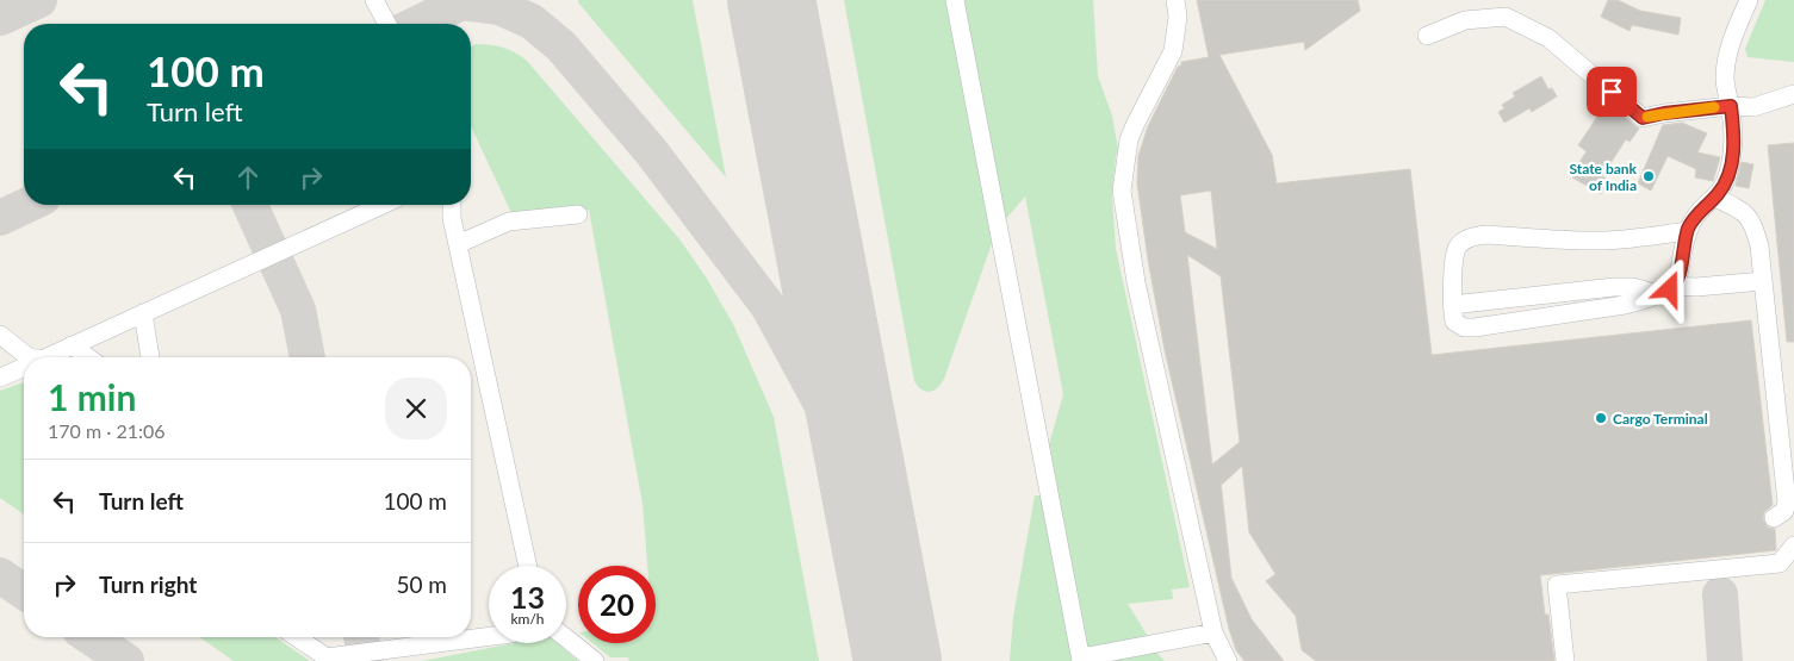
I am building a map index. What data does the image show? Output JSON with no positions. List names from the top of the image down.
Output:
{
  "places": ["State bank of India", "Cargo Terminal"],
  "page": {
    "turn": ["100 m", "Turn left"],
    "heading": ["1 min", "170 m · 21:06"],
    "list": [
      {
        "name": "Turn left",
        "value": "100 m"
      },
      {
        "name": "Turn right",
        "value": "50 m"
      }
    ],
    "speed": "13 km/h",
    "limit": "20"
  }
}
